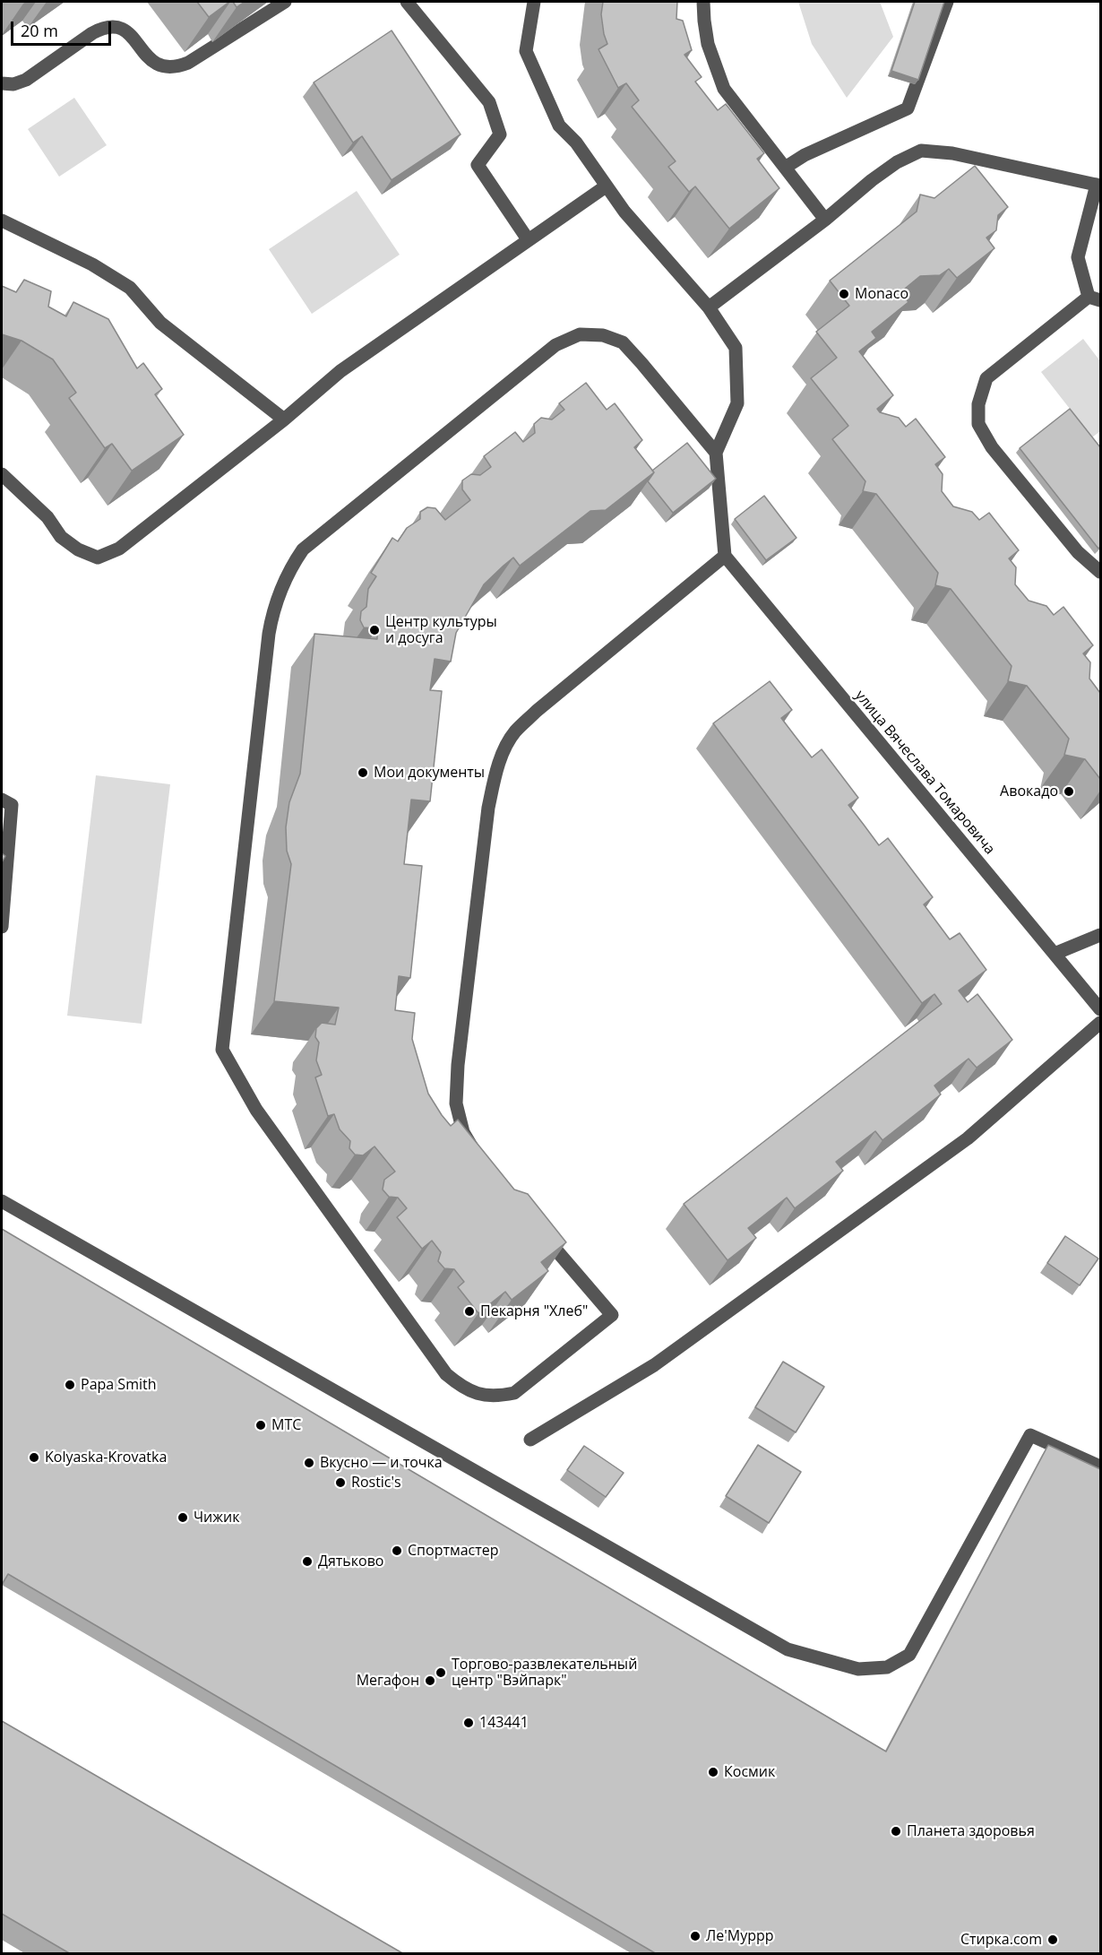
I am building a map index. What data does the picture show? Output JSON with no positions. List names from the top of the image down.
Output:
{
  "streets": {
    "street": ["улица Вячеслава Томаровича"]
  },
  "places": [
    "Monaco",
    "Центр культуры и досуга",
    "Мои документы",
    "Авокадо",
    "Пекарня \"Хлеб\"",
    "Papa Smith",
    "МТС",
    "Kolyaska-Krovatka",
    "Вкусно — и точка",
    "Rostic's",
    "Чижик",
    "Спортмастер",
    "Дятьково",
    "Торгово-развлекательный центр \"Вэйпарк\"",
    "Мегафон",
    "143441",
    "Космик",
    "Планета здоровья",
    "Ле'Муррр",
    "Стирка.com"
  ],
  "scale_bar": "20 m"
}
